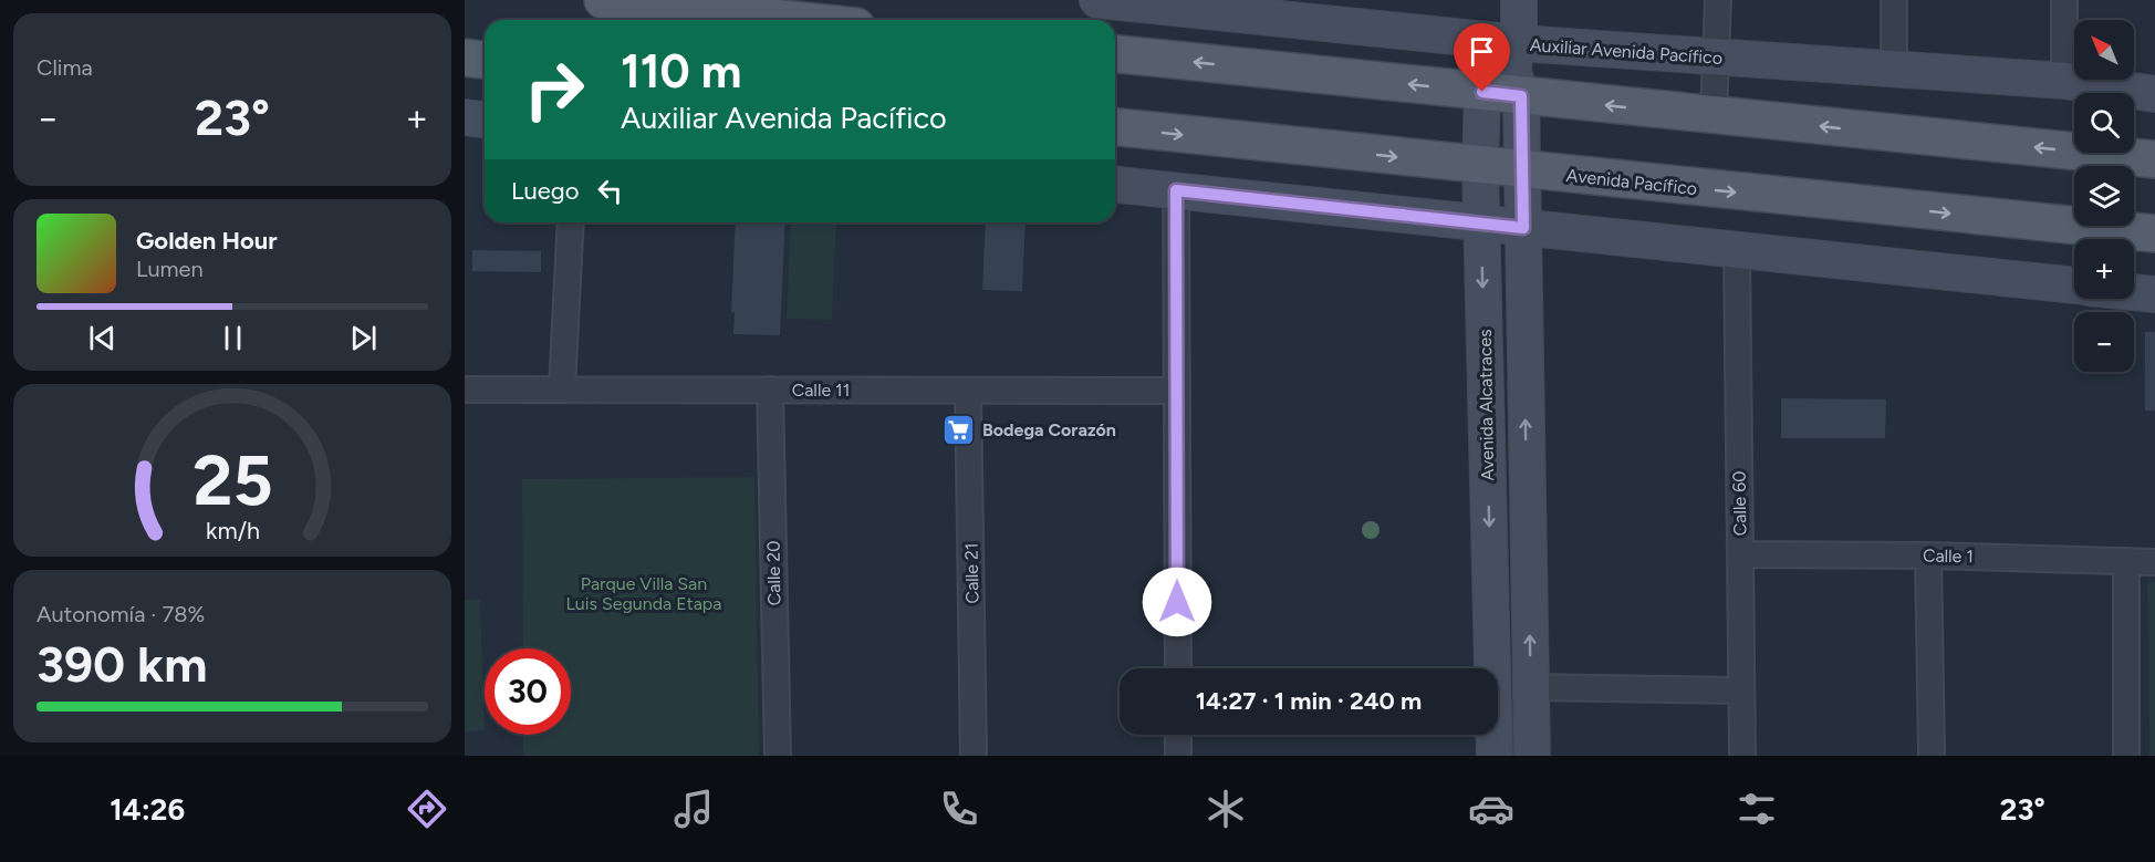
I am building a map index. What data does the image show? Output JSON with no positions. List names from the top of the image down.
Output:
{
  "streets": {
    "main road": ["Auxiliar Avenida Pacífico", "Avenida Pacífico", "Avenida Alcatraces"],
    "street": [
      "Calle 11",
      "Calle 60",
      "Calle 1",
      "Calle 20",
      "Calle 21"
    ]
  },
  "crossings": [
    ["Avenida Pacífico", "Avenida Alcatraces"],
    ["Calle 11", "Calle 20"],
    ["Calle 11", "Calle 21"],
    ["Calle 60", "Calle 1"]
  ],
  "parks": ["Parque Villa San Luis Segunda Etapa"],
  "places": {
    "supermarket": ["Bodega Corazón"]
  },
  "north": "top left",
  "page": {
    "tile": [
      "Clima",
      ["Autonomía · 78%", "390 km"]
    ],
    "map_buttons": ["+", "−"],
    "turn": ["110 m", "Auxiliar Avenida Pacífico"],
    "heat": ["−", "23°", "+"],
    "then": "Luego",
    "song": ["Golden Hour", "Lumen"],
    "limit": "30",
    "trip": "14:27 · 1 min · 240 m",
    "tabs": ["14:26", "23°"],
    "gauge": ["25", "km/h"]
  }
}
